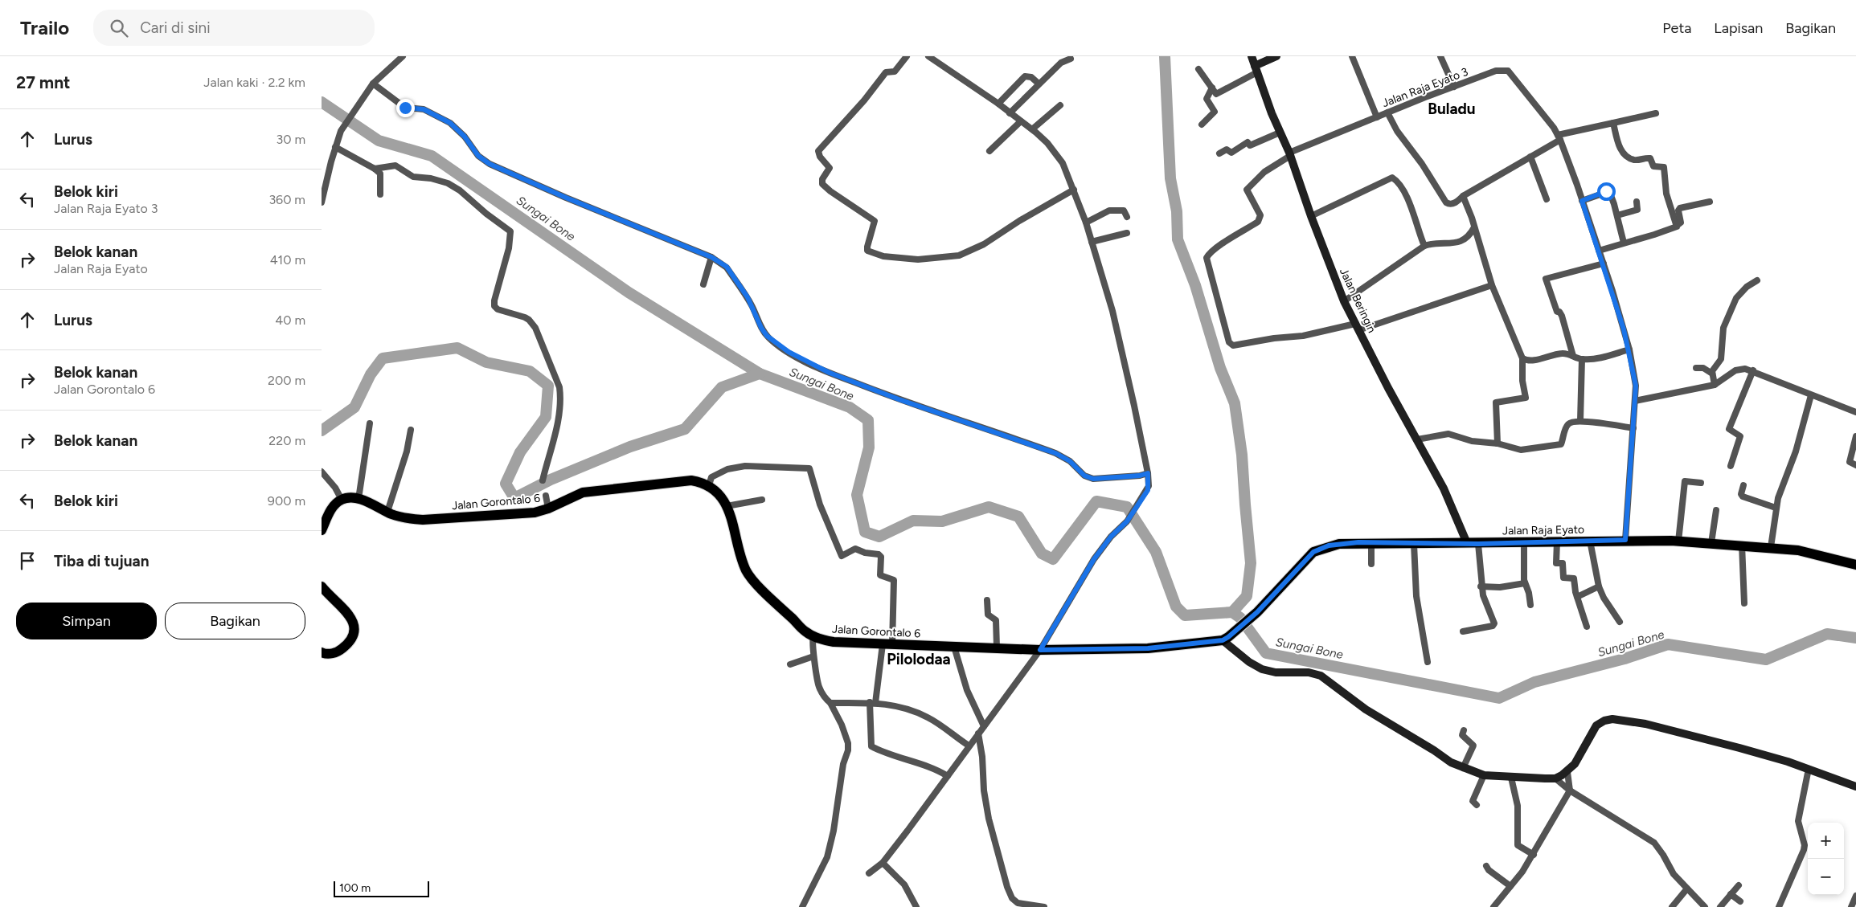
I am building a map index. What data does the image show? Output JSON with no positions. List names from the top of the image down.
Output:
{
  "streets": {
    "main road": ["Jalan Gorontalo 6", "Jalan Raja Eyato"],
    "street": ["Jalan Raja Eyato 3", "Jalan Beringin"]
  },
  "crossings": [
    ["Jalan Raja Eyato 3", "Jalan Beringin"],
    ["Jalan Raja Eyato 3", "Jalan Raja Eyato"],
    ["Jalan Beringin", "Jalan Raja Eyato"],
    ["Jalan Gorontalo 6", "Jalan Raja Eyato"]
  ],
  "districts": ["Buladu", "Pilolodaa"],
  "water": ["Sungai Bone"],
  "scale_bar": "100 m",
  "page": {
    "header": "Trailo",
    "search": "Cari di sini",
    "nav": ["Peta", "Lapisan", "Bagikan"],
    "heading": ["27 mnt", "Jalan kaki · 2.2 km"],
    "list": [
      ["Lurus", "30 m"],
      ["Belok kiri", "Jalan Raja Eyato 3", "360 m"],
      ["Belok kanan", "Jalan Raja Eyato", "410 m"],
      ["Lurus", "40 m"],
      ["Belok kanan", "Jalan Gorontalo 6", "200 m"],
      ["Belok kanan", "220 m"],
      ["Belok kiri", "900 m"],
      "Tiba di tujuan"
    ],
    "buttons": ["Simpan", "Bagikan"],
    "map_buttons": ["+", "−"],
    "scale": "100 m"
  }
}
